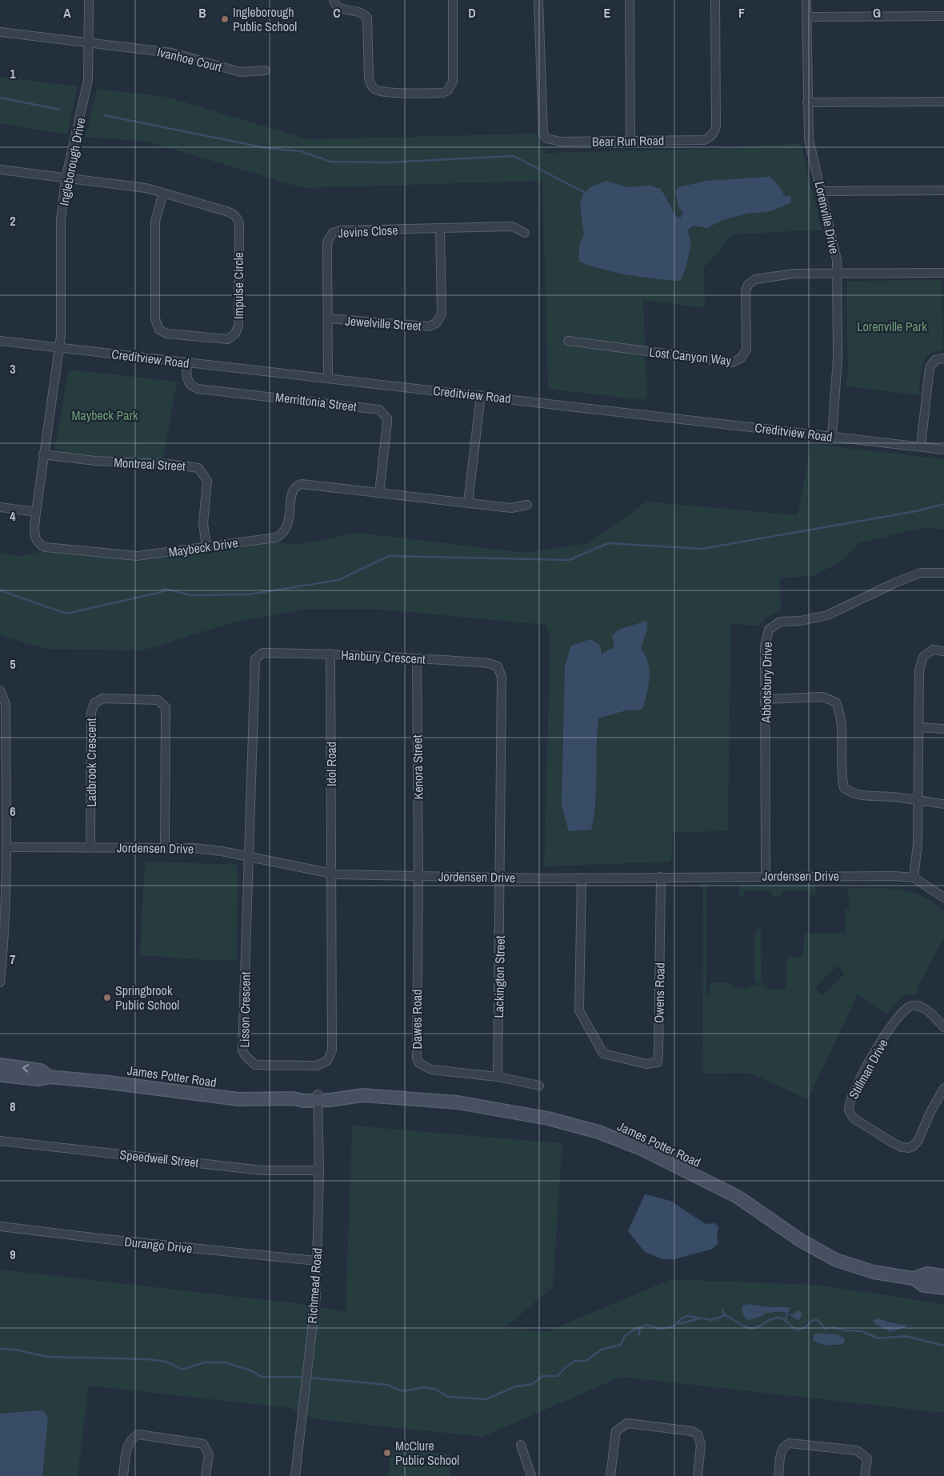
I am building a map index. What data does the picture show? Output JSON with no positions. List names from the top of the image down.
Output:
{
  "streets": {
    "main road": ["James Potter Road"],
    "street": [
      "Ivanhoe Court",
      "Bear Run Road",
      "Ingleborough Drive",
      "Lorenville Drive",
      "Jevins Close",
      "Impulse Circle",
      "Jewelville Street",
      "Lost Canyon Way",
      "Creditview Road",
      "Merrittonia Street",
      "Montreal Street",
      "Maybeck Drive",
      "Hanbury Crescent",
      "Abbotsbury Drive",
      "Ladbrook Crescent",
      "Idol Road",
      "Kenora Street",
      "Jordensen Drive",
      "Lackington Street",
      "Owens Road",
      "Lisson Crescent",
      "Dawes Road",
      "Stillman Drive",
      "Speedwell Street",
      "Durango Drive",
      "Richmead Road"
    ]
  },
  "crossings": [
    ["Ivanhoe Court", "Ingleborough Drive"],
    ["Ingleborough Drive", "Impulse Circle"],
    ["Ingleborough Drive", "Creditview Road"],
    ["Ingleborough Drive", "Maybeck Drive"],
    ["Lorenville Drive", "Lost Canyon Way"],
    ["Lorenville Drive", "Creditview Road"],
    ["Jevins Close", "Jewelville Street"],
    ["Jevins Close", "Creditview Road"],
    ["Creditview Road", "Merrittonia Street"],
    ["Creditview Road", "Maybeck Drive"],
    ["Merrittonia Street", "Maybeck Drive"],
    ["Montreal Street", "Maybeck Drive"],
    ["Hanbury Crescent", "Idol Road"],
    ["Hanbury Crescent", "Kenora Street"],
    ["Hanbury Crescent", "Jordensen Drive"],
    ["Hanbury Crescent", "Lackington Street"],
    ["Hanbury Crescent", "Lisson Crescent"],
    ["Abbotsbury Drive", "Jordensen Drive"],
    ["Ladbrook Crescent", "Jordensen Drive"],
    ["Idol Road", "Jordensen Drive"],
    ["Idol Road", "Lisson Crescent"],
    ["Kenora Street", "Jordensen Drive"],
    ["Kenora Street", "Dawes Road"],
    ["Jordensen Drive", "Lackington Street"],
    ["Jordensen Drive", "Owens Road"],
    ["Jordensen Drive", "Lisson Crescent"],
    ["Jordensen Drive", "Dawes Road"],
    ["Lackington Street", "Dawes Road"],
    ["James Potter Road", "Richmead Road"],
    ["Speedwell Street", "Richmead Road"],
    ["Durango Drive", "Richmead Road"]
  ],
  "parks": ["Lorenville Park", "Maybeck Park"],
  "places": ["Ingleborough Public School", "Springbrook Public School", "McClure Public School"],
  "grid": {
    "columns": [
      "A",
      "B",
      "C",
      "D",
      "E",
      "F",
      "G"
    ],
    "rows": [
      "1",
      "2",
      "3",
      "4",
      "5",
      "6",
      "7",
      "8",
      "9"
    ]
  }
}
